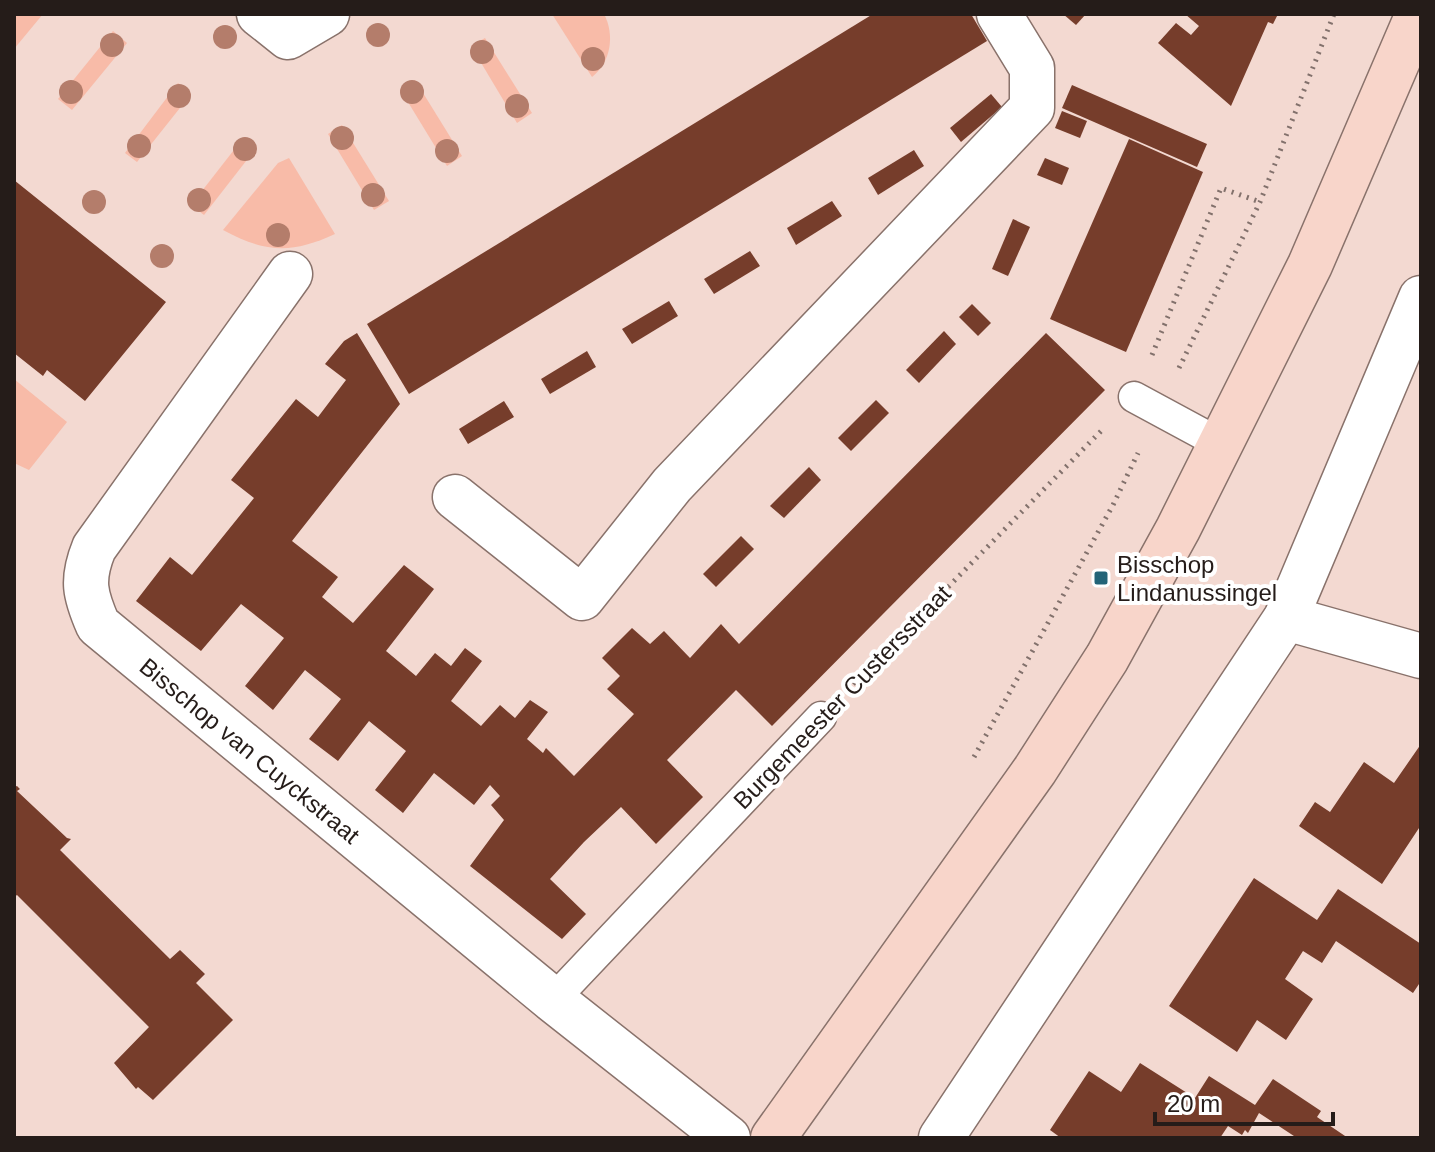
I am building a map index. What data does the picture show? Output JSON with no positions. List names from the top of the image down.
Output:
{
  "streets": {
    "street": ["Bisschop van Cuyckstraat"],
    "lane": ["Burgemeester Custersstraat"]
  },
  "crossings": [
    ["Burgemeester Custersstraat", "Bisschop van Cuyckstraat"]
  ],
  "places": {
    "transit": ["Bisschop Lindanussingel"]
  },
  "scale_bar": "20 m"
}
